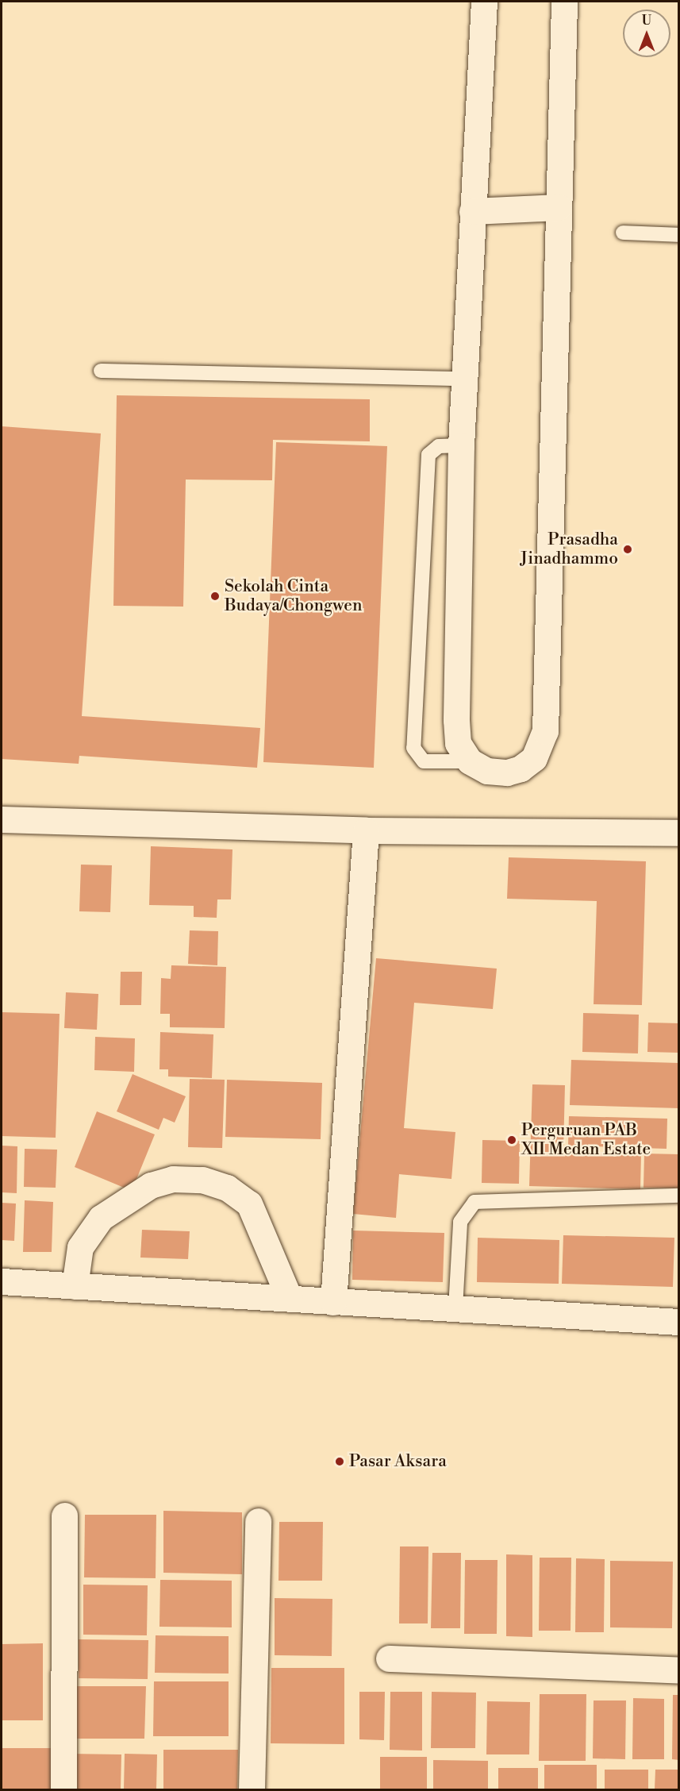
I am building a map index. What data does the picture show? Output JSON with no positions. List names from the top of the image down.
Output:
{
  "places": [
    "Prasadha Jinadhammo",
    "Sekolah Cinta Budaya/Chongwen",
    "Perguruan PAB XII Medan Estate",
    "Pasar Aksara"
  ],
  "north": "top"
}
